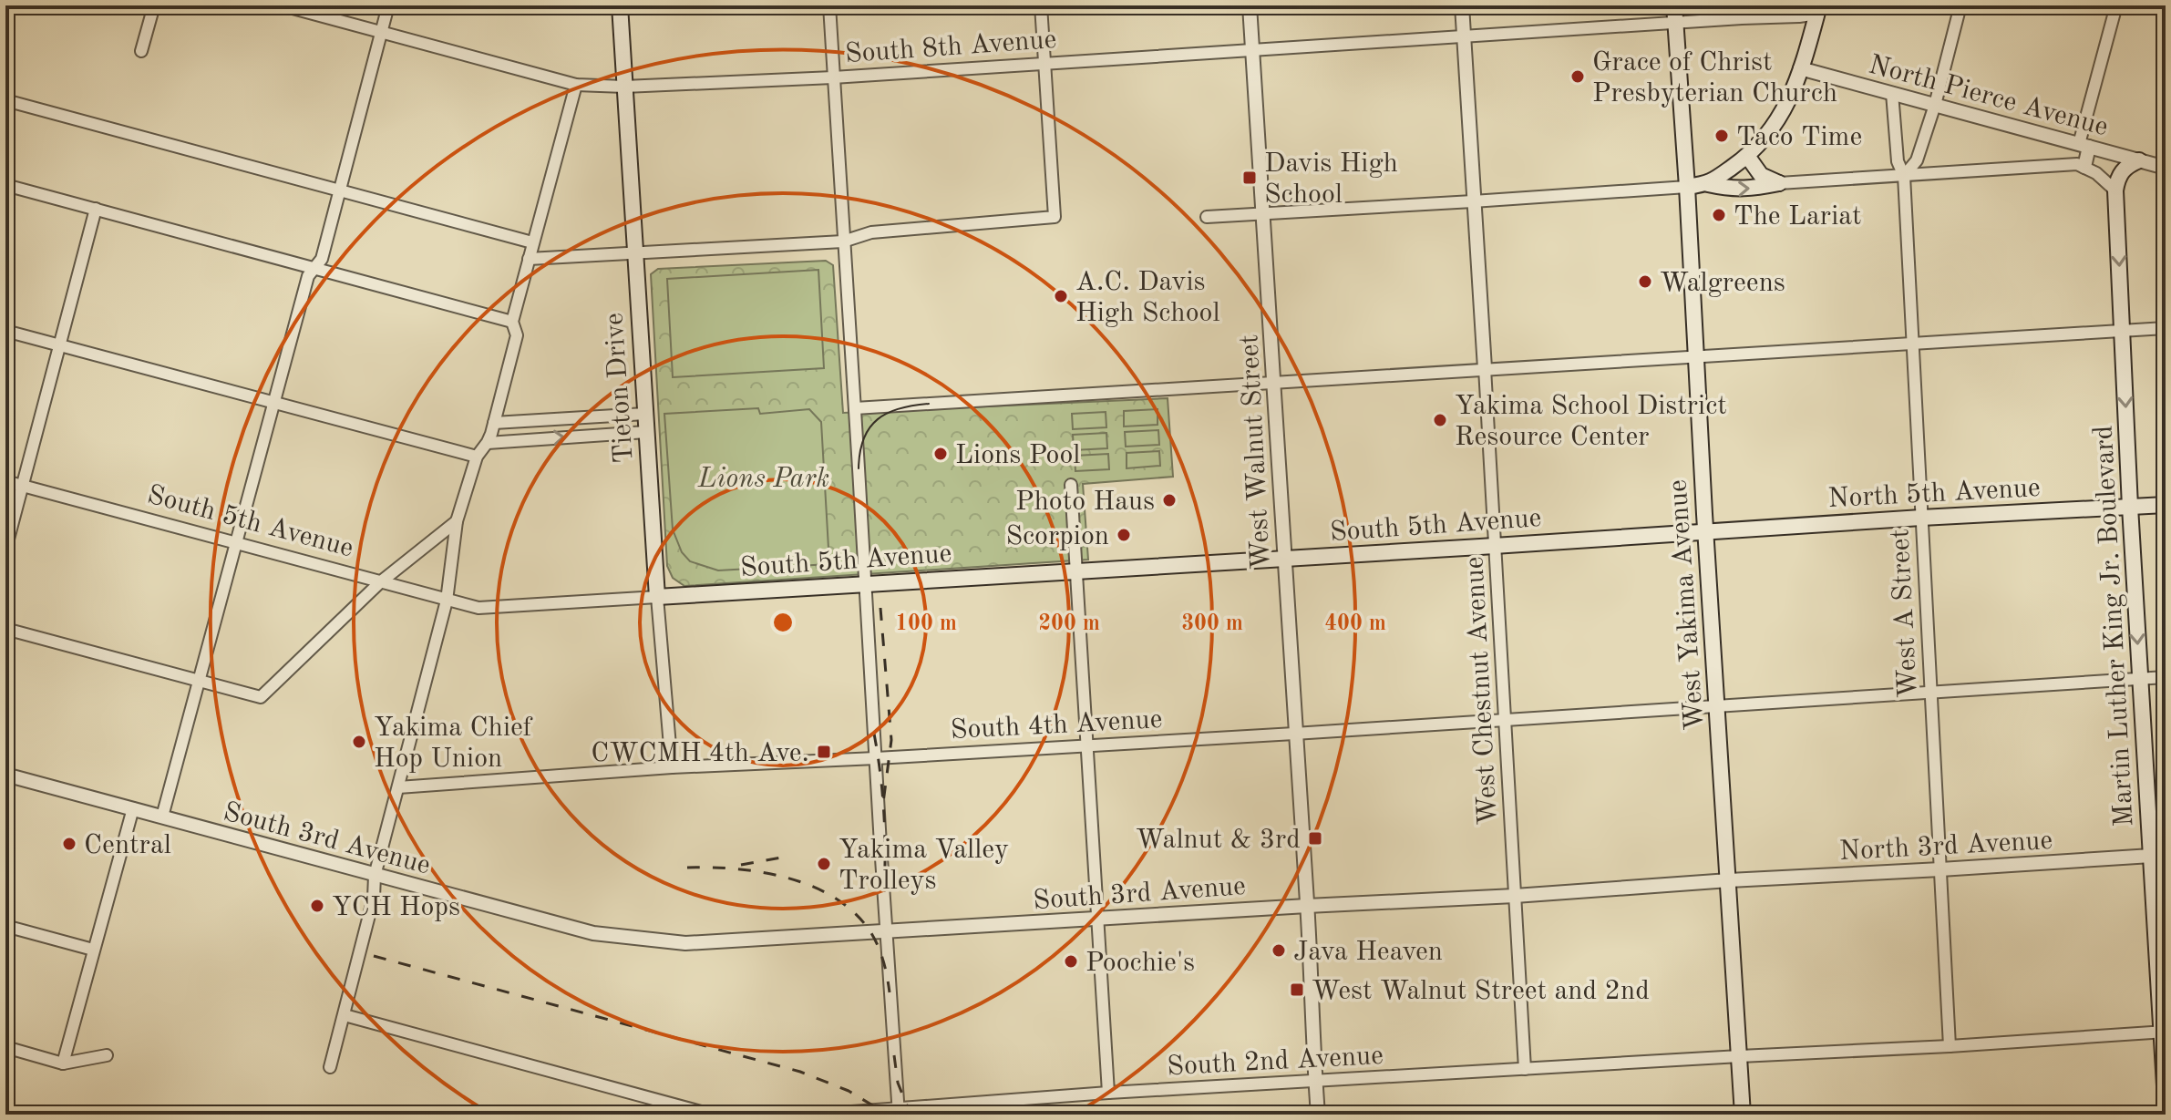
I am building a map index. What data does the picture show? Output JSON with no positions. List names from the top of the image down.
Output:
{
  "streets": {
    "main road": [
      "Tieton Drive",
      "North 5th Avenue",
      "South 5th Avenue",
      "West Yakima Avenue",
      "Martin Luther King Jr. Boulevard"
    ],
    "street": [
      "South 8th Avenue",
      "North Pierce Avenue",
      "West Walnut Street",
      "West A Street",
      "West Chestnut Avenue",
      "South 4th Avenue",
      "South 3rd Avenue",
      "North 3rd Avenue",
      "South 2nd Avenue"
    ]
  },
  "crossings": [
    ["South 8th Avenue", "Tieton Drive"],
    ["South 8th Avenue", "West Walnut Street"],
    ["South 8th Avenue", "West Yakima Avenue"],
    ["South 8th Avenue", "West Chestnut Avenue"],
    ["North Pierce Avenue", "West A Street"],
    ["Tieton Drive", "South 5th Avenue"],
    ["Tieton Drive", "South 4th Avenue"],
    ["West Walnut Street", "South 5th Avenue"],
    ["West Walnut Street", "South 4th Avenue"],
    ["West Walnut Street", "South 3rd Avenue"],
    ["West Walnut Street", "South 2nd Avenue"],
    ["North 5th Avenue", "South 5th Avenue"],
    ["North 5th Avenue", "West Yakima Avenue"],
    ["North 5th Avenue", "West A Street"],
    ["North 5th Avenue", "Martin Luther King Jr. Boulevard"],
    ["South 5th Avenue", "West Yakima Avenue"],
    ["South 5th Avenue", "West Chestnut Avenue"],
    ["West Yakima Avenue", "South 4th Avenue"],
    ["West Yakima Avenue", "South 3rd Avenue"],
    ["West Yakima Avenue", "North 3rd Avenue"],
    ["West Yakima Avenue", "South 2nd Avenue"],
    ["West A Street", "South 4th Avenue"],
    ["West A Street", "North 3rd Avenue"],
    ["West A Street", "South 2nd Avenue"],
    ["Martin Luther King Jr. Boulevard", "South 4th Avenue"],
    ["Martin Luther King Jr. Boulevard", "North 3rd Avenue"],
    ["Martin Luther King Jr. Boulevard", "South 2nd Avenue"],
    ["West Chestnut Avenue", "South 4th Avenue"],
    ["West Chestnut Avenue", "South 3rd Avenue"],
    ["West Chestnut Avenue", "South 2nd Avenue"],
    ["South 3rd Avenue", "North 3rd Avenue"]
  ],
  "one_way": ["Martin Luther King Jr. Boulevard"],
  "parks": ["Lions Park"],
  "places": {
    "other": [
      "Grace of Christ Presbyterian Church",
      "Taco Time",
      "The Lariat",
      "Walgreens",
      "A.C. Davis High School",
      "Yakima School District Resource Center",
      "Lions Pool",
      "Photo Haus",
      "Scorpion",
      "Yakima Chief Hop Union",
      "Central",
      "Yakima Valley Trolleys",
      "YCH Hops",
      "Java Heaven",
      "Poochie's"
    ],
    "transit": [
      "Davis High School",
      "CWCMH 4th Ave.",
      "Walnut & 3rd",
      "West Walnut Street and 2nd"
    ]
  },
  "rings": [
    "100 m",
    "200 m",
    "300 m",
    "400 m"
  ]
}
